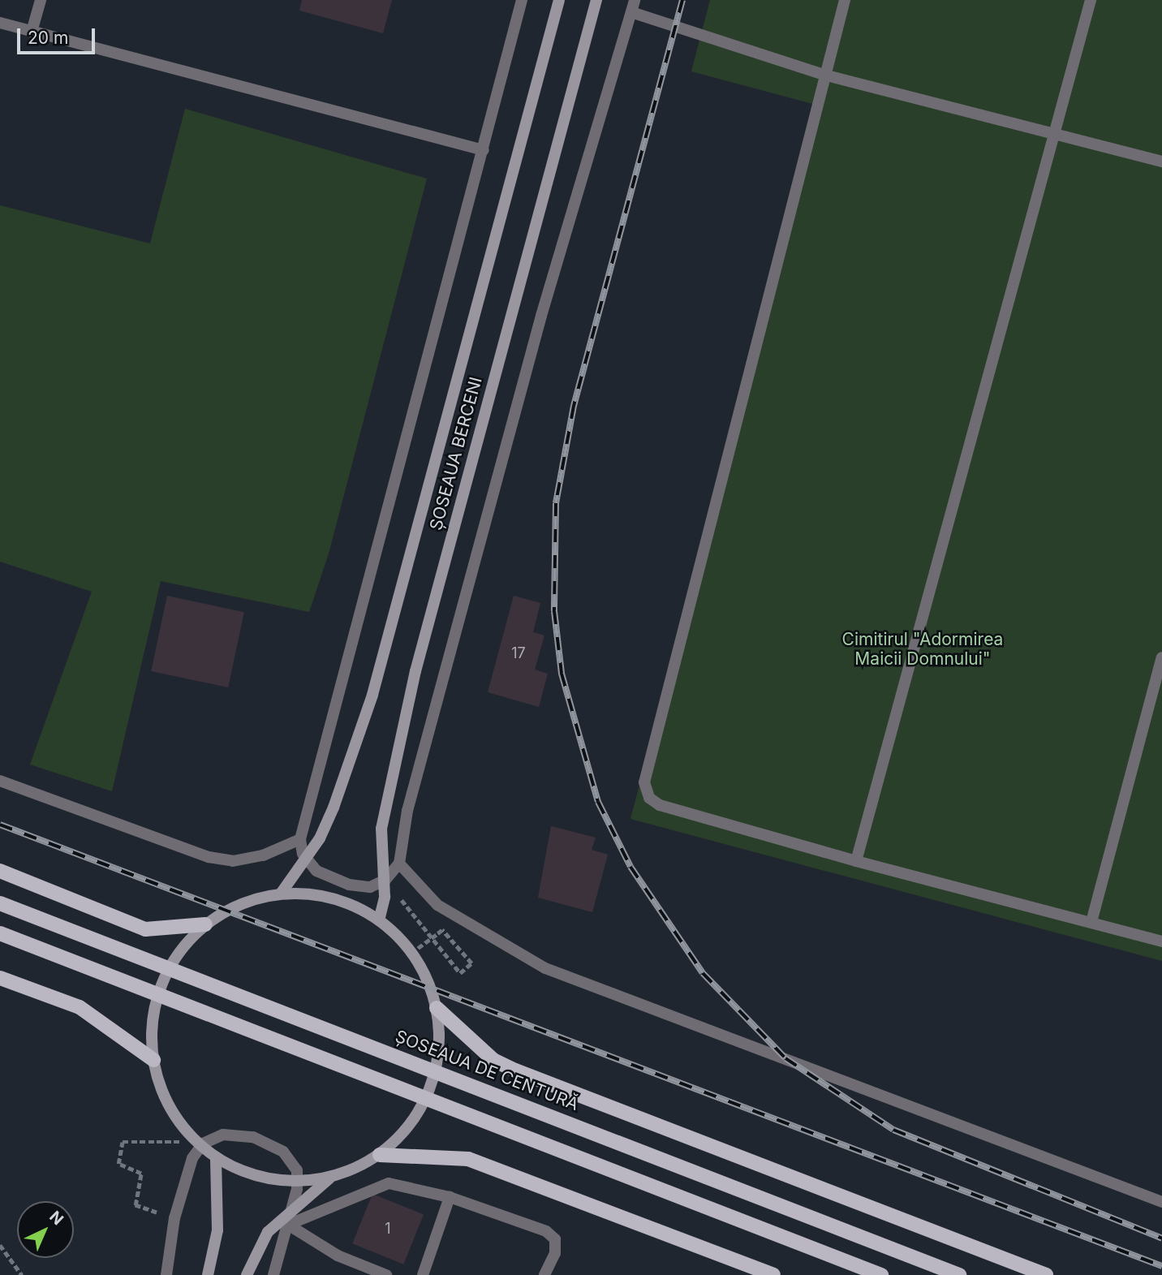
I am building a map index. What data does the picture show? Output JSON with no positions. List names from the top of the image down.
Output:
{
  "streets": {
    "main road": ["ȘOSEAUA BERCENI", "ȘOSEAUA DE CENTURĂ"]
  },
  "parks": ["Cimitirul \"Adormirea Maicii Domnului\""],
  "house_numbers": ["17", "1"],
  "scale_bar": "20 m",
  "north": "top right"
}
